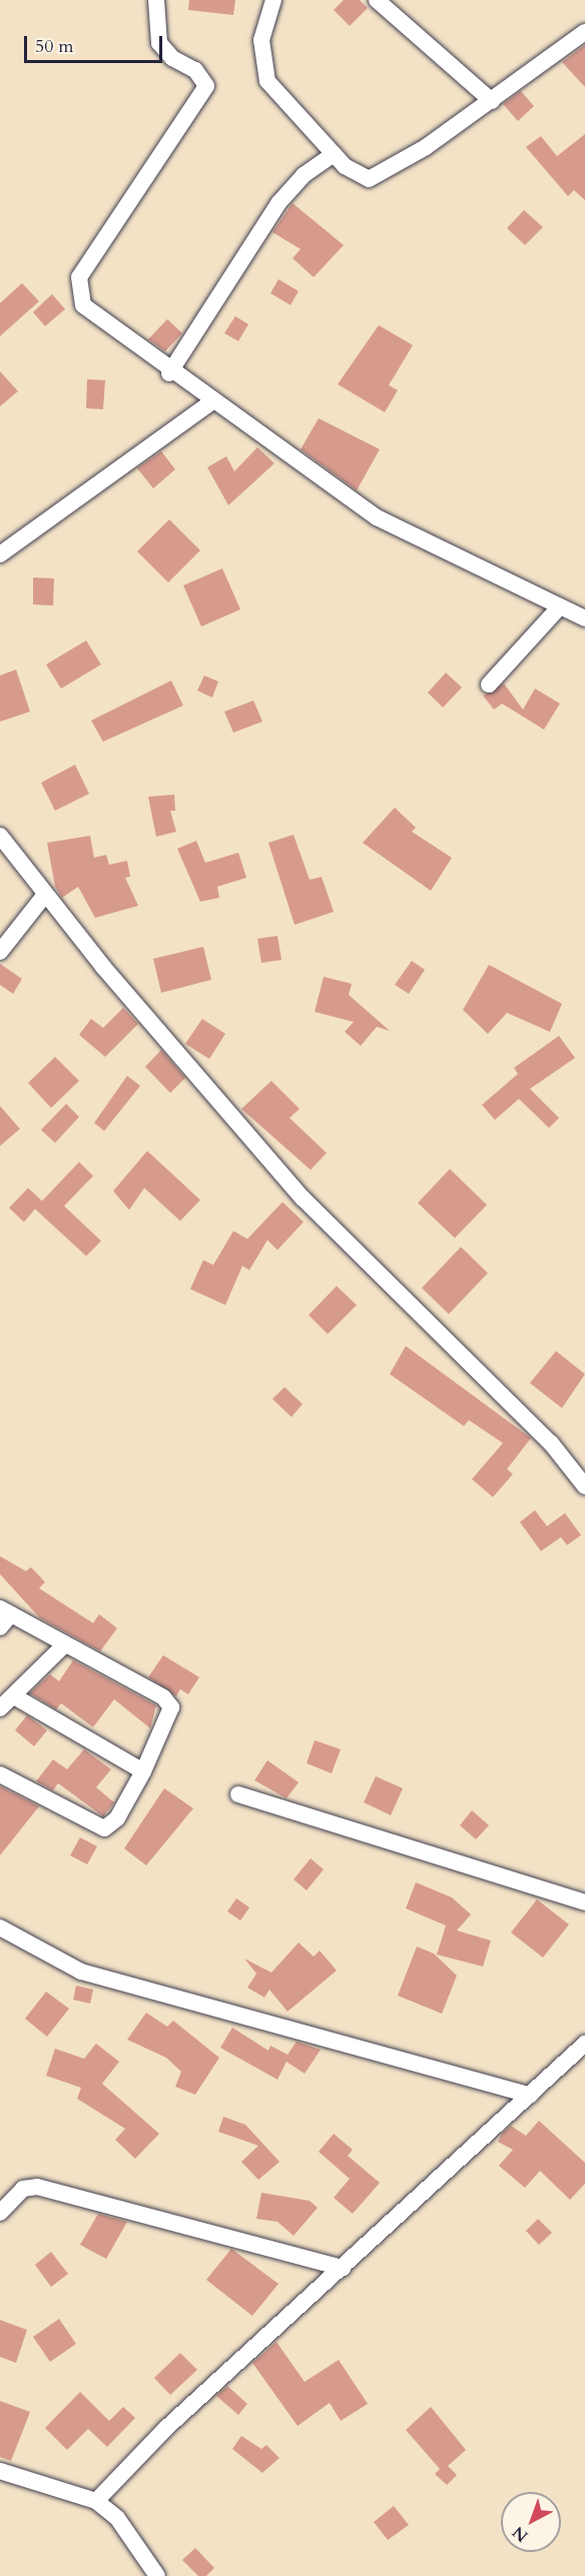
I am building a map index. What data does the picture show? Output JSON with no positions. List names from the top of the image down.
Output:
{
  "scale_bar": "50 m",
  "north": "bottom left"
}
